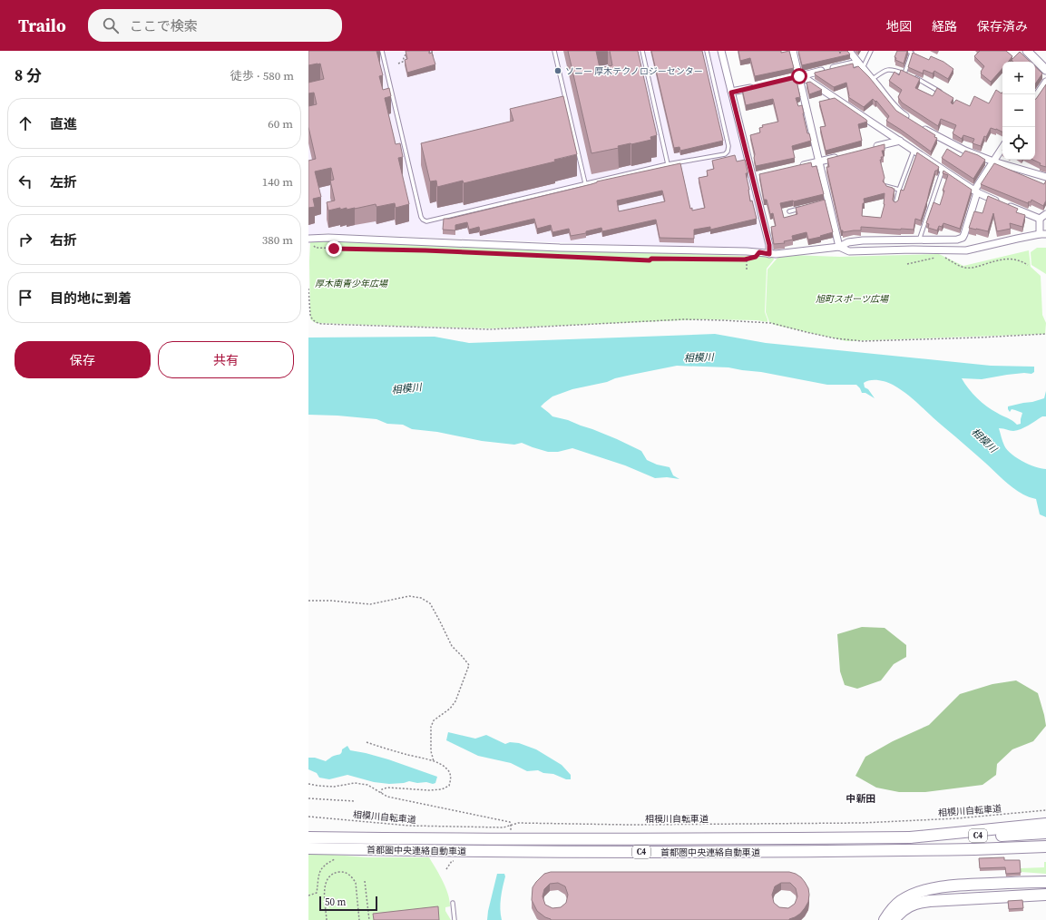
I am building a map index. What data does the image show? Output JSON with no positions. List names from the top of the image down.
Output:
{
  "streets": {
    "highway": ["C4", "首都圏中央連絡自動車道"],
    "path": ["相模川自転車道"]
  },
  "districts": ["中新田"],
  "water": ["相模川"],
  "parks": ["厚木南青少年広場", "旭町スポーツ広場"],
  "places": ["ソニー 厚木テクノロジーセンター"],
  "scale_bar": "50 m",
  "page": {
    "header": "Trailo",
    "search": "ここで検索",
    "nav": ["地図", "経路", "保存済み"],
    "heading": ["8 分", "徒歩 · 580 m"],
    "map_buttons": ["+", "−"],
    "list": [
      ["直進", "60 m"],
      ["左折", "140 m"],
      ["右折", "380 m"],
      "目的地に到着"
    ],
    "buttons": ["保存", "共有"],
    "scale": "50 m"
  }
}
